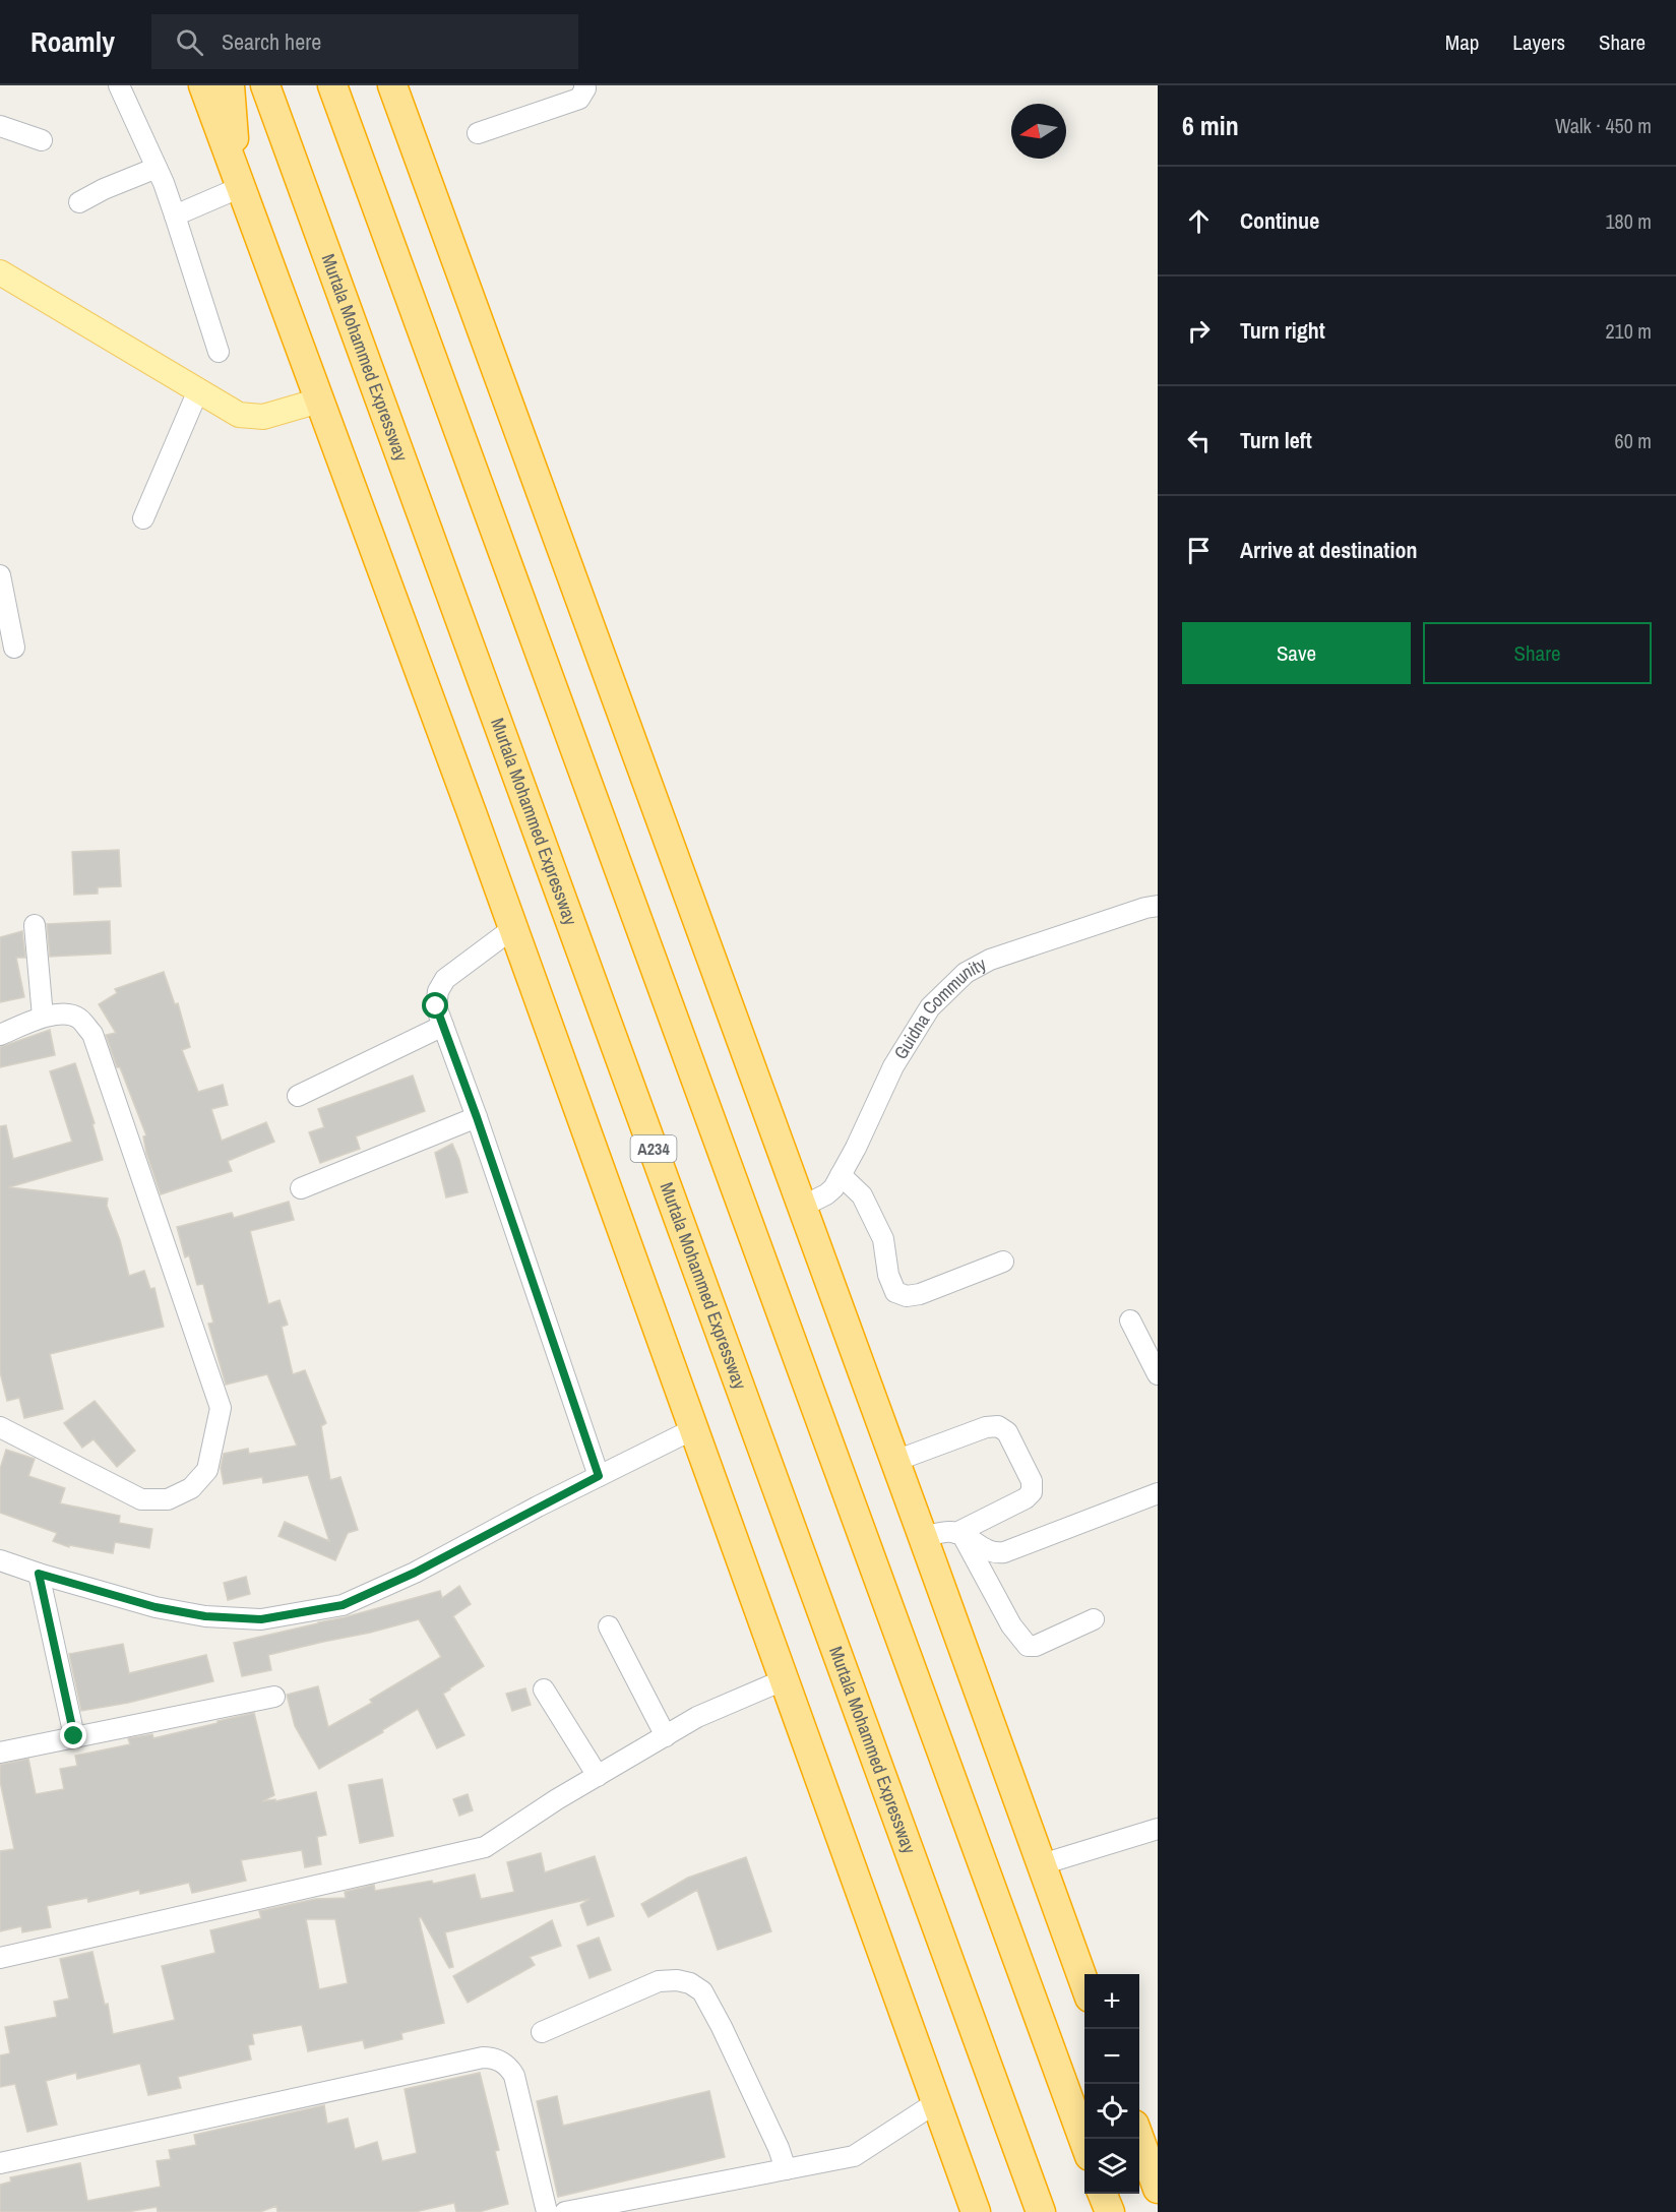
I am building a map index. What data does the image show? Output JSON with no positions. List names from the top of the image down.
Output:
{
  "streets": {
    "highway": ["Murtala Mohammed Expressway", "A234"],
    "street": ["Guidna Community"]
  },
  "north": "left",
  "page": {
    "header": "Roamly",
    "search": "Search here",
    "nav": ["Map", "Layers", "Share"],
    "heading": ["6 min", "Walk · 450 m"],
    "list": [
      ["Continue", "180 m"],
      ["Turn right", "210 m"],
      ["Turn left", "60 m"],
      "Arrive at destination"
    ],
    "buttons": ["Save", "Share"],
    "map_buttons": ["+", "−"]
  }
}
